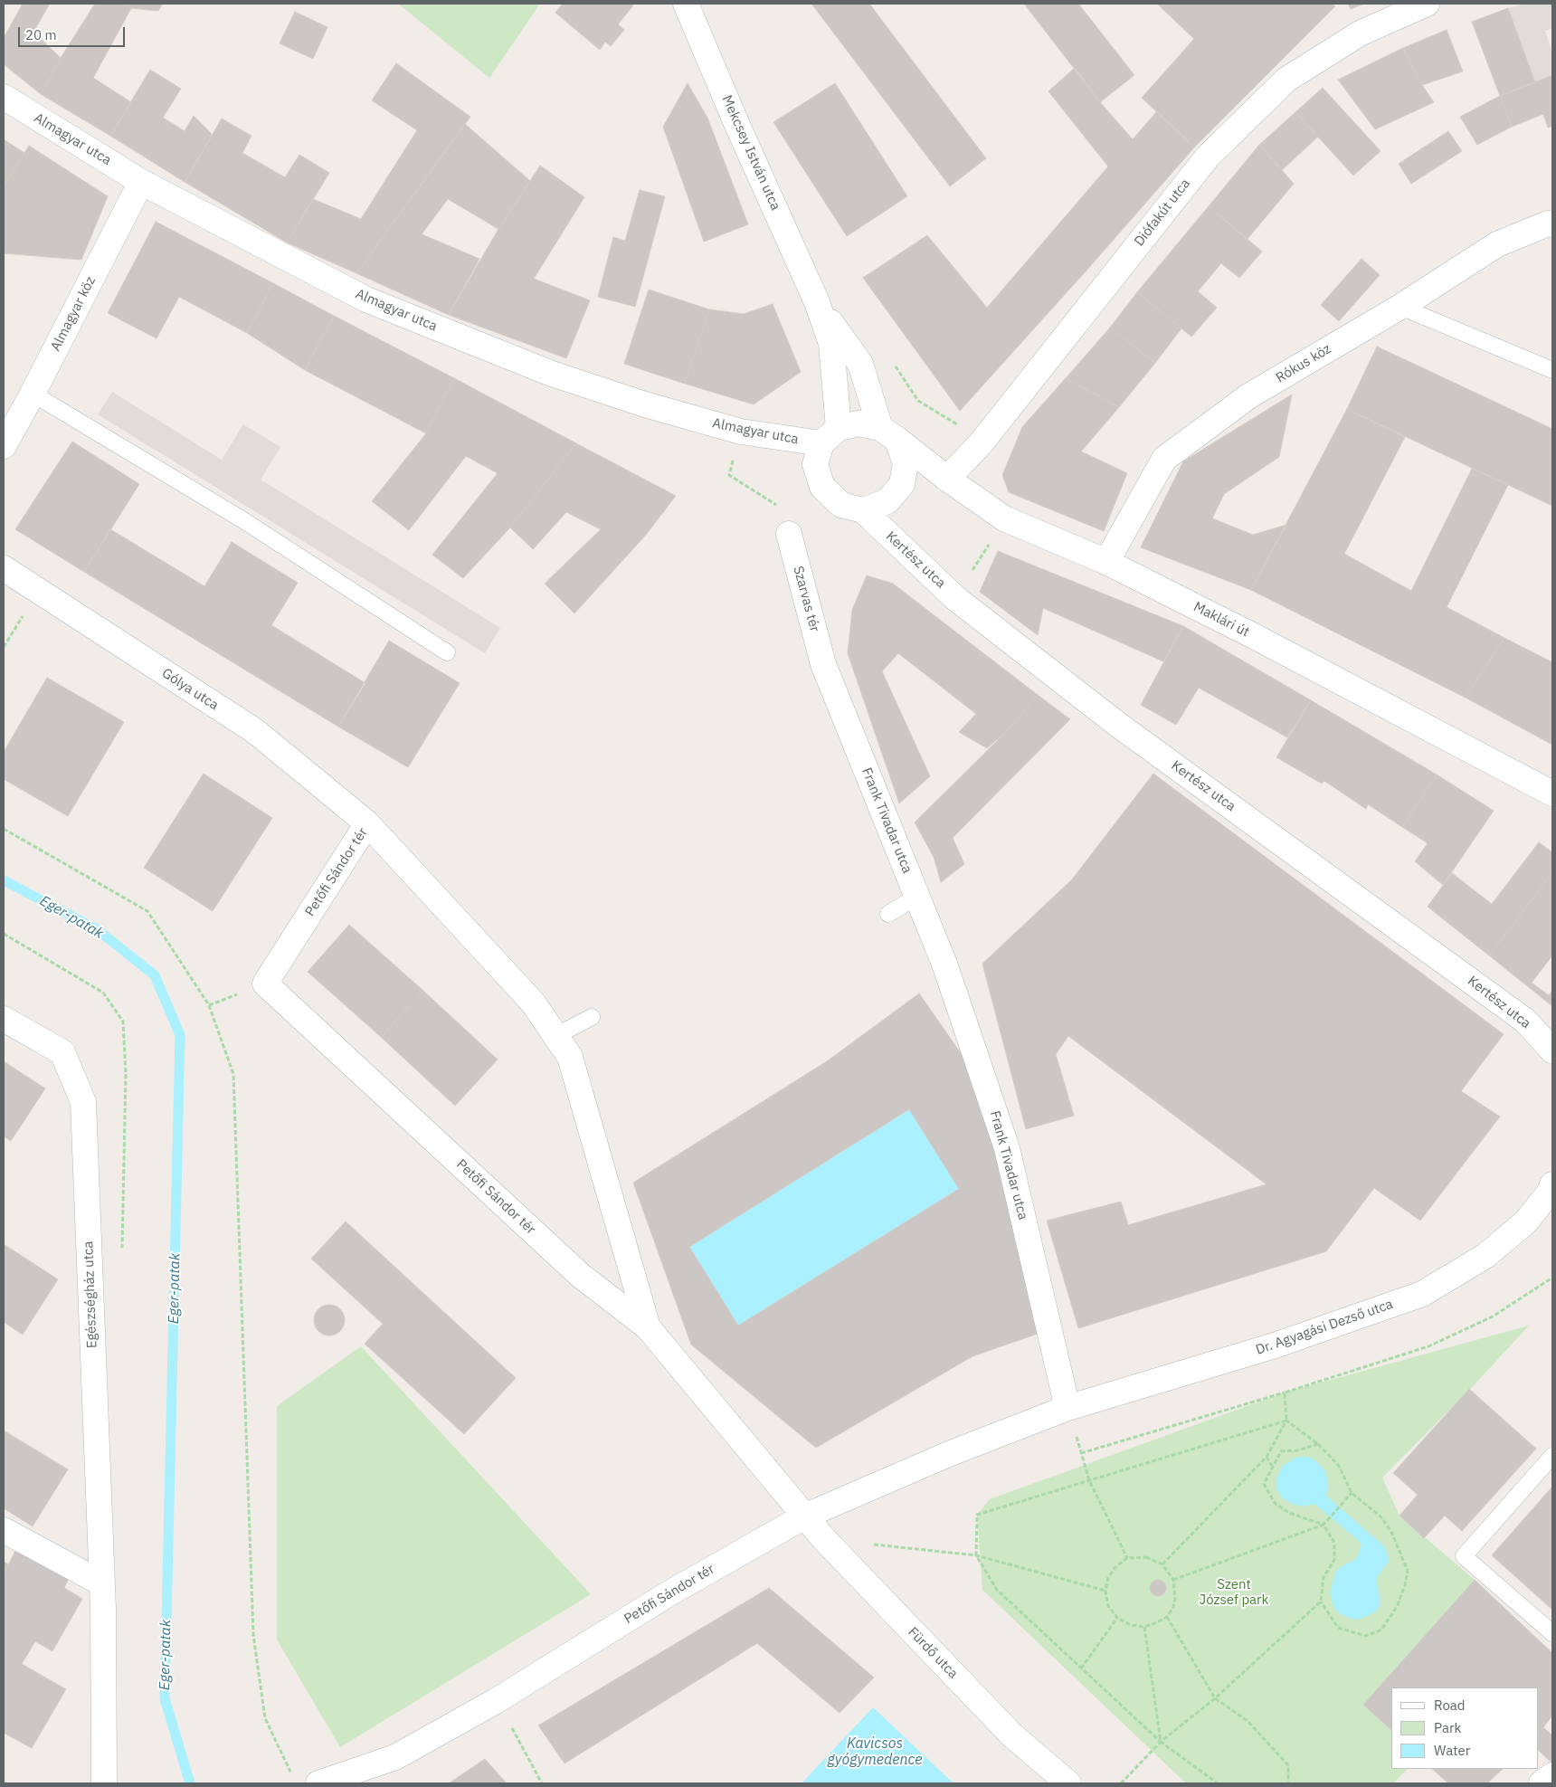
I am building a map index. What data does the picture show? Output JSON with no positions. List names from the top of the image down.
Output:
{
  "streets": {
    "street": [
      "Almagyar utca",
      "Mekcsey István utca",
      "Diófakút utca",
      "Almagyar köz",
      "Rókus köz",
      "Kertész utca",
      "Szarvas tér",
      "Maklári út",
      "Gólya utca",
      "Frank Tivadar utca",
      "Petőfi Sándor tér",
      "Egészségház utca",
      "Dr. Agyagási Dezső utca",
      "Fürdő utca"
    ]
  },
  "crossings": [
    ["Almagyar utca", "Mekcsey István utca"],
    ["Almagyar utca", "Almagyar köz"],
    ["Almagyar utca", "Kertész utca"],
    ["Almagyar utca", "Maklári út"],
    ["Mekcsey István utca", "Kertész utca"],
    ["Mekcsey István utca", "Maklári út"],
    ["Diófakút utca", "Maklári út"],
    ["Rókus köz", "Maklári út"],
    ["Kertész utca", "Maklári út"],
    ["Szarvas tér", "Frank Tivadar utca"],
    ["Gólya utca", "Petőfi Sándor tér"],
    ["Frank Tivadar utca", "Dr. Agyagási Dezső utca"],
    ["Petőfi Sándor tér", "Fürdő utca"]
  ],
  "water": ["Eger-patak", "Kavicsos gyógymedence"],
  "parks": ["Szent József park"],
  "legend": ["Road", "Park", "Water"],
  "scale_bar": "20 m"
}
